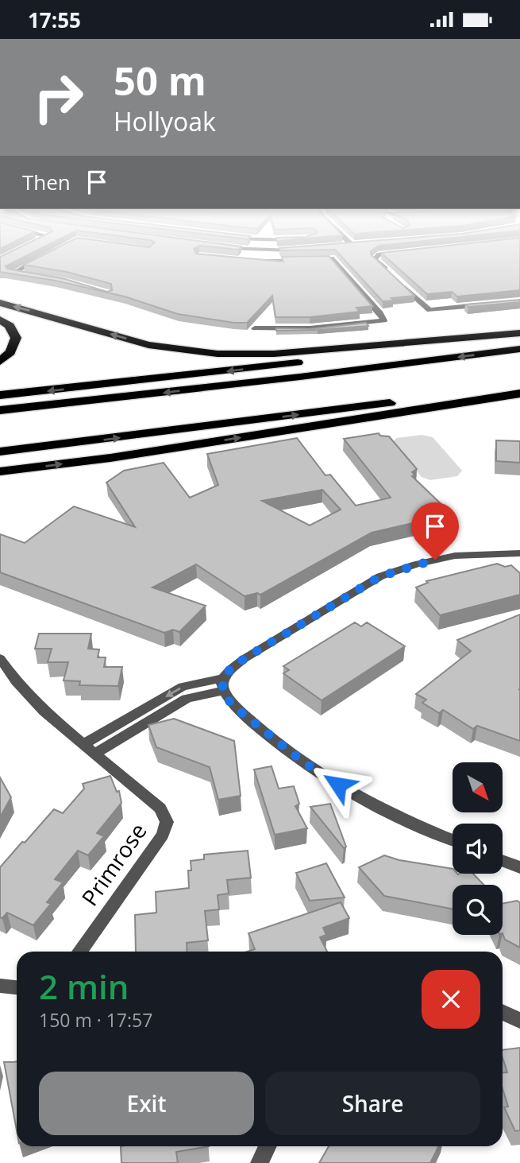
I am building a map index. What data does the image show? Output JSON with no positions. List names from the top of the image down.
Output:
{
  "streets": {
    "street": ["Primrose"]
  },
  "north": "bottom right",
  "page": {
    "status": "17:55",
    "turn": ["50 m", "Hollyoak"],
    "then": "Then",
    "heading": ["2 min", "150 m · 17:57"],
    "buttons": ["Exit", "Share"]
  }
}
